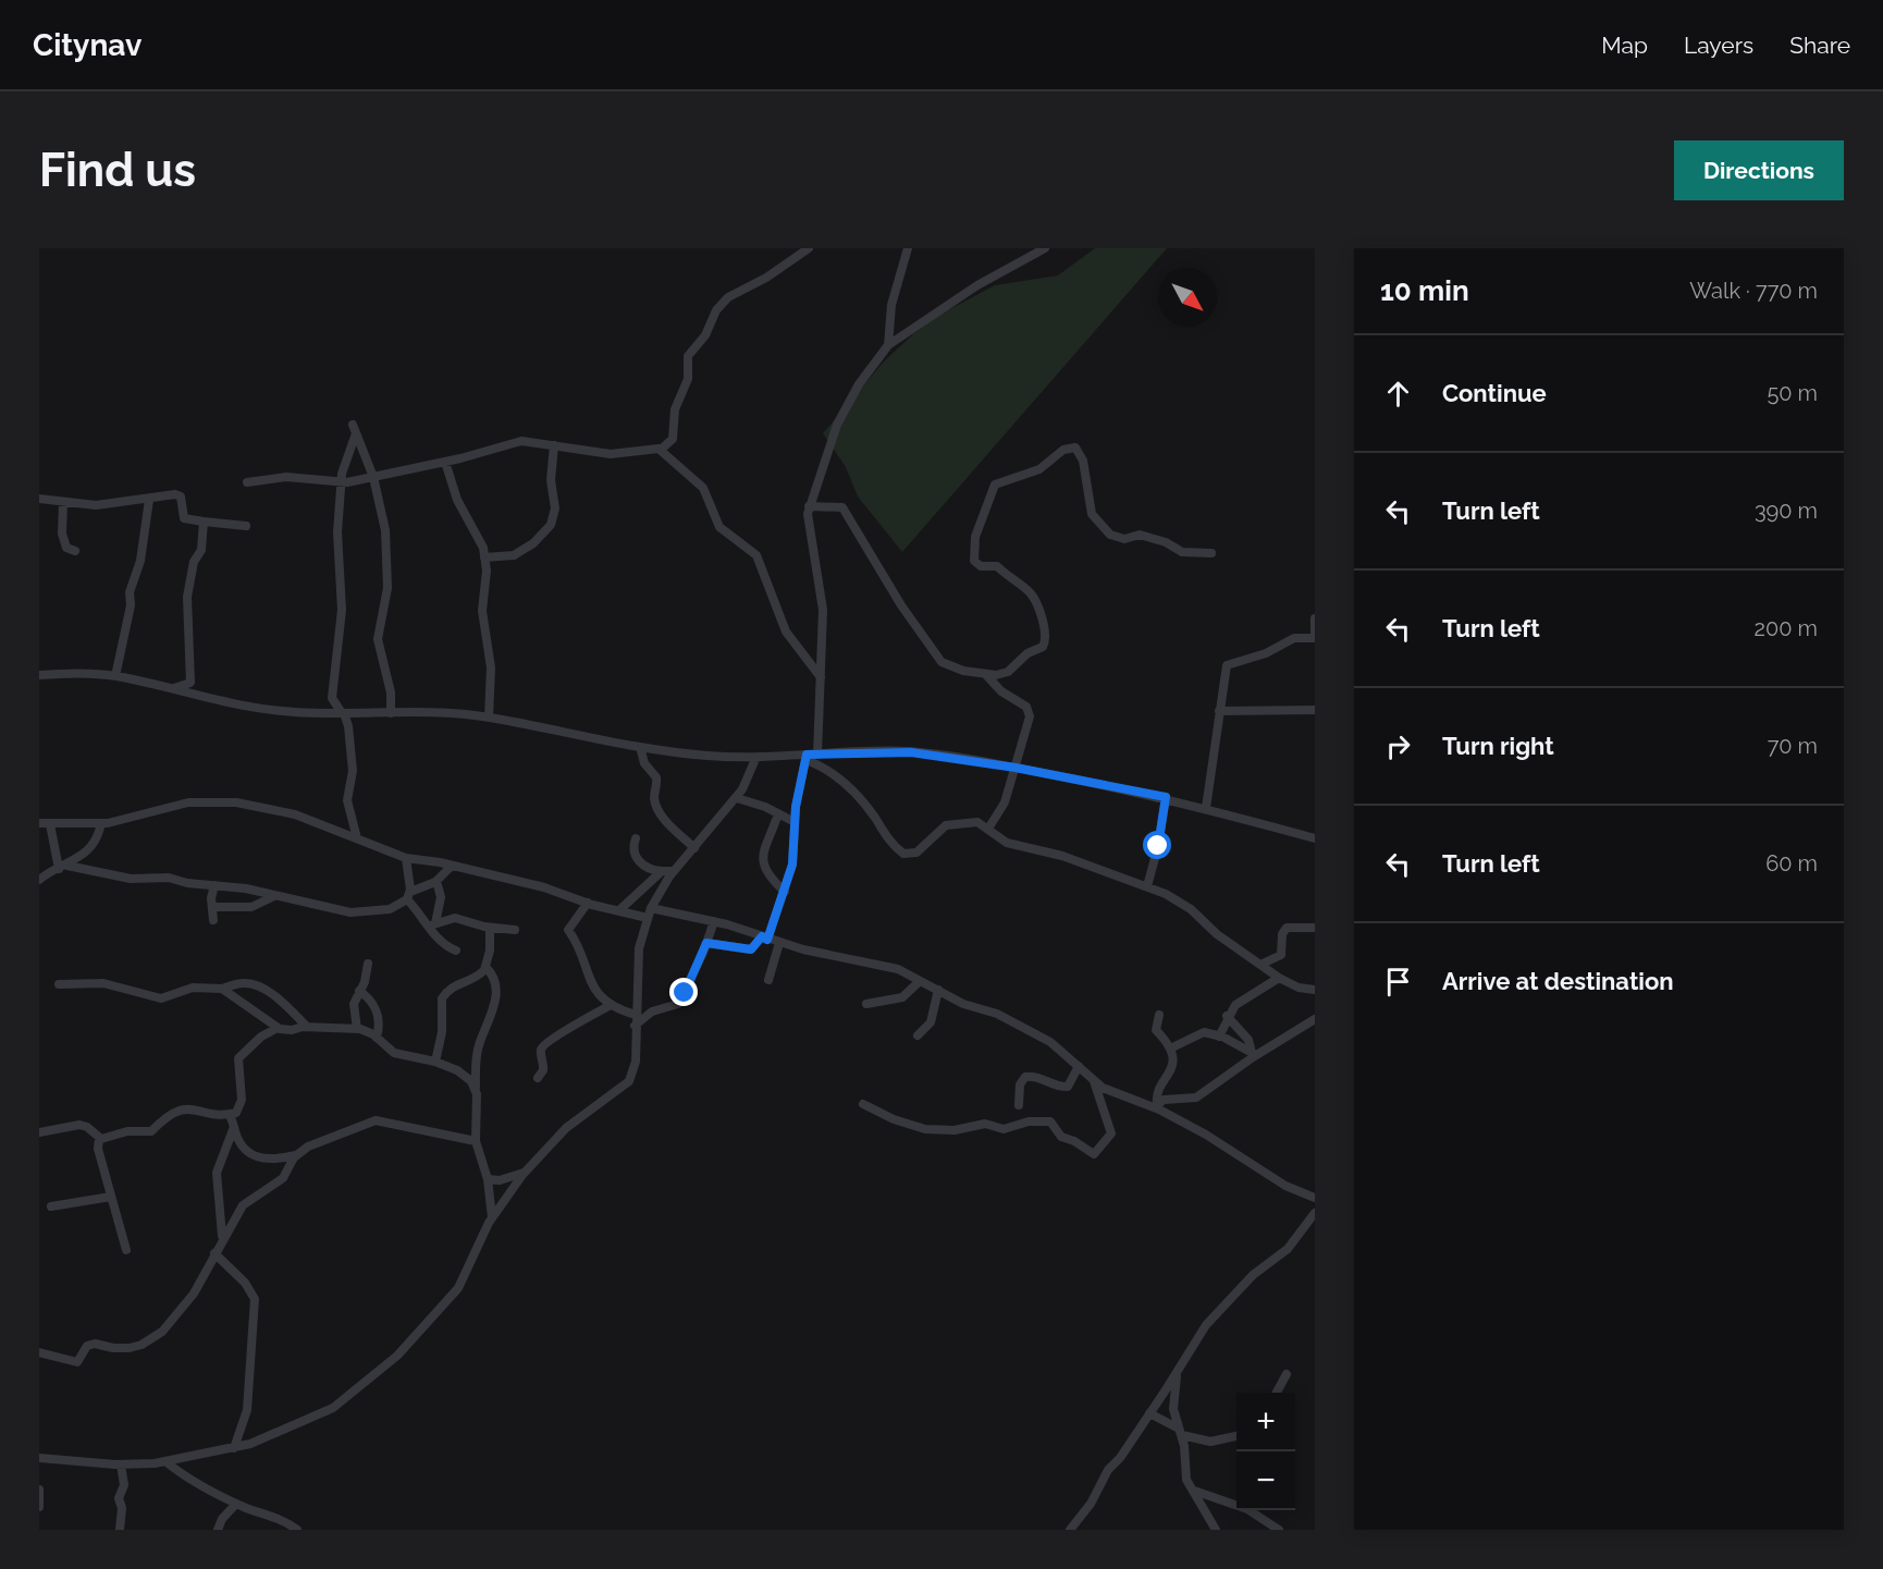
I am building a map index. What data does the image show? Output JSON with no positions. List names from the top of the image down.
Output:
{
  "north": "bottom right",
  "page": {
    "header": "Citynav",
    "nav": ["Map", "Layers", "Share"],
    "buttons": "Directions",
    "title": "Find us",
    "heading": ["10 min", "Walk · 770 m"],
    "list": [
      ["Continue", "50 m"],
      ["Turn left", "390 m"],
      ["Turn left", "200 m"],
      ["Turn right", "70 m"],
      ["Turn left", "60 m"],
      "Arrive at destination"
    ],
    "map_buttons": ["+", "−"]
  }
}
